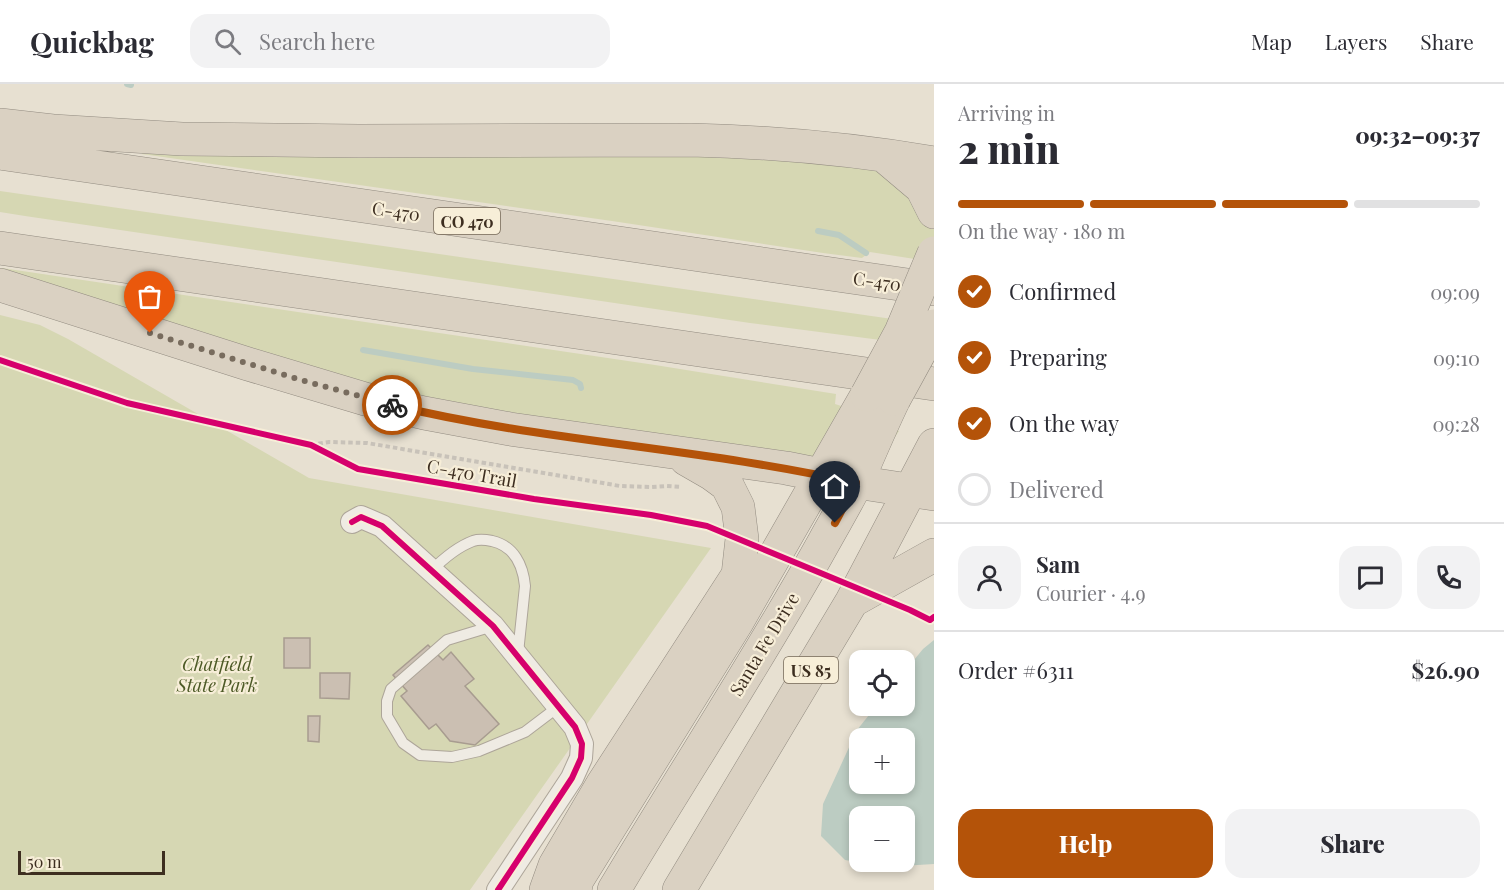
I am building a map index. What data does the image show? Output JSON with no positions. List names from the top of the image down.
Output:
{
  "streets": {
    "highway": [
      "C-470",
      "CO 470",
      "Santa Fe Drive",
      "US 85"
    ],
    "cycle path": ["C-470 Trail"]
  },
  "parks": ["Chatfield State Park"],
  "scale_bar": "50 m",
  "page": {
    "header": "Quickbag",
    "search": "Search here",
    "nav": ["Map", "Layers", "Share"],
    "heading": ["2 min", "Arriving in", "09:32–09:37"],
    "panel": [
      "Sam",
      "Courier · 4.9",
      "Order #6311",
      "$26.90"
    ],
    "bar": "On the way · 180 m",
    "list": [
      ["Confirmed", "09:09"],
      ["Preparing", "09:10"],
      ["On the way", "09:28"],
      "Delivered"
    ],
    "map_buttons": ["+", "−"],
    "buttons": ["Help", "Share"],
    "scale": "50 m"
  }
}
